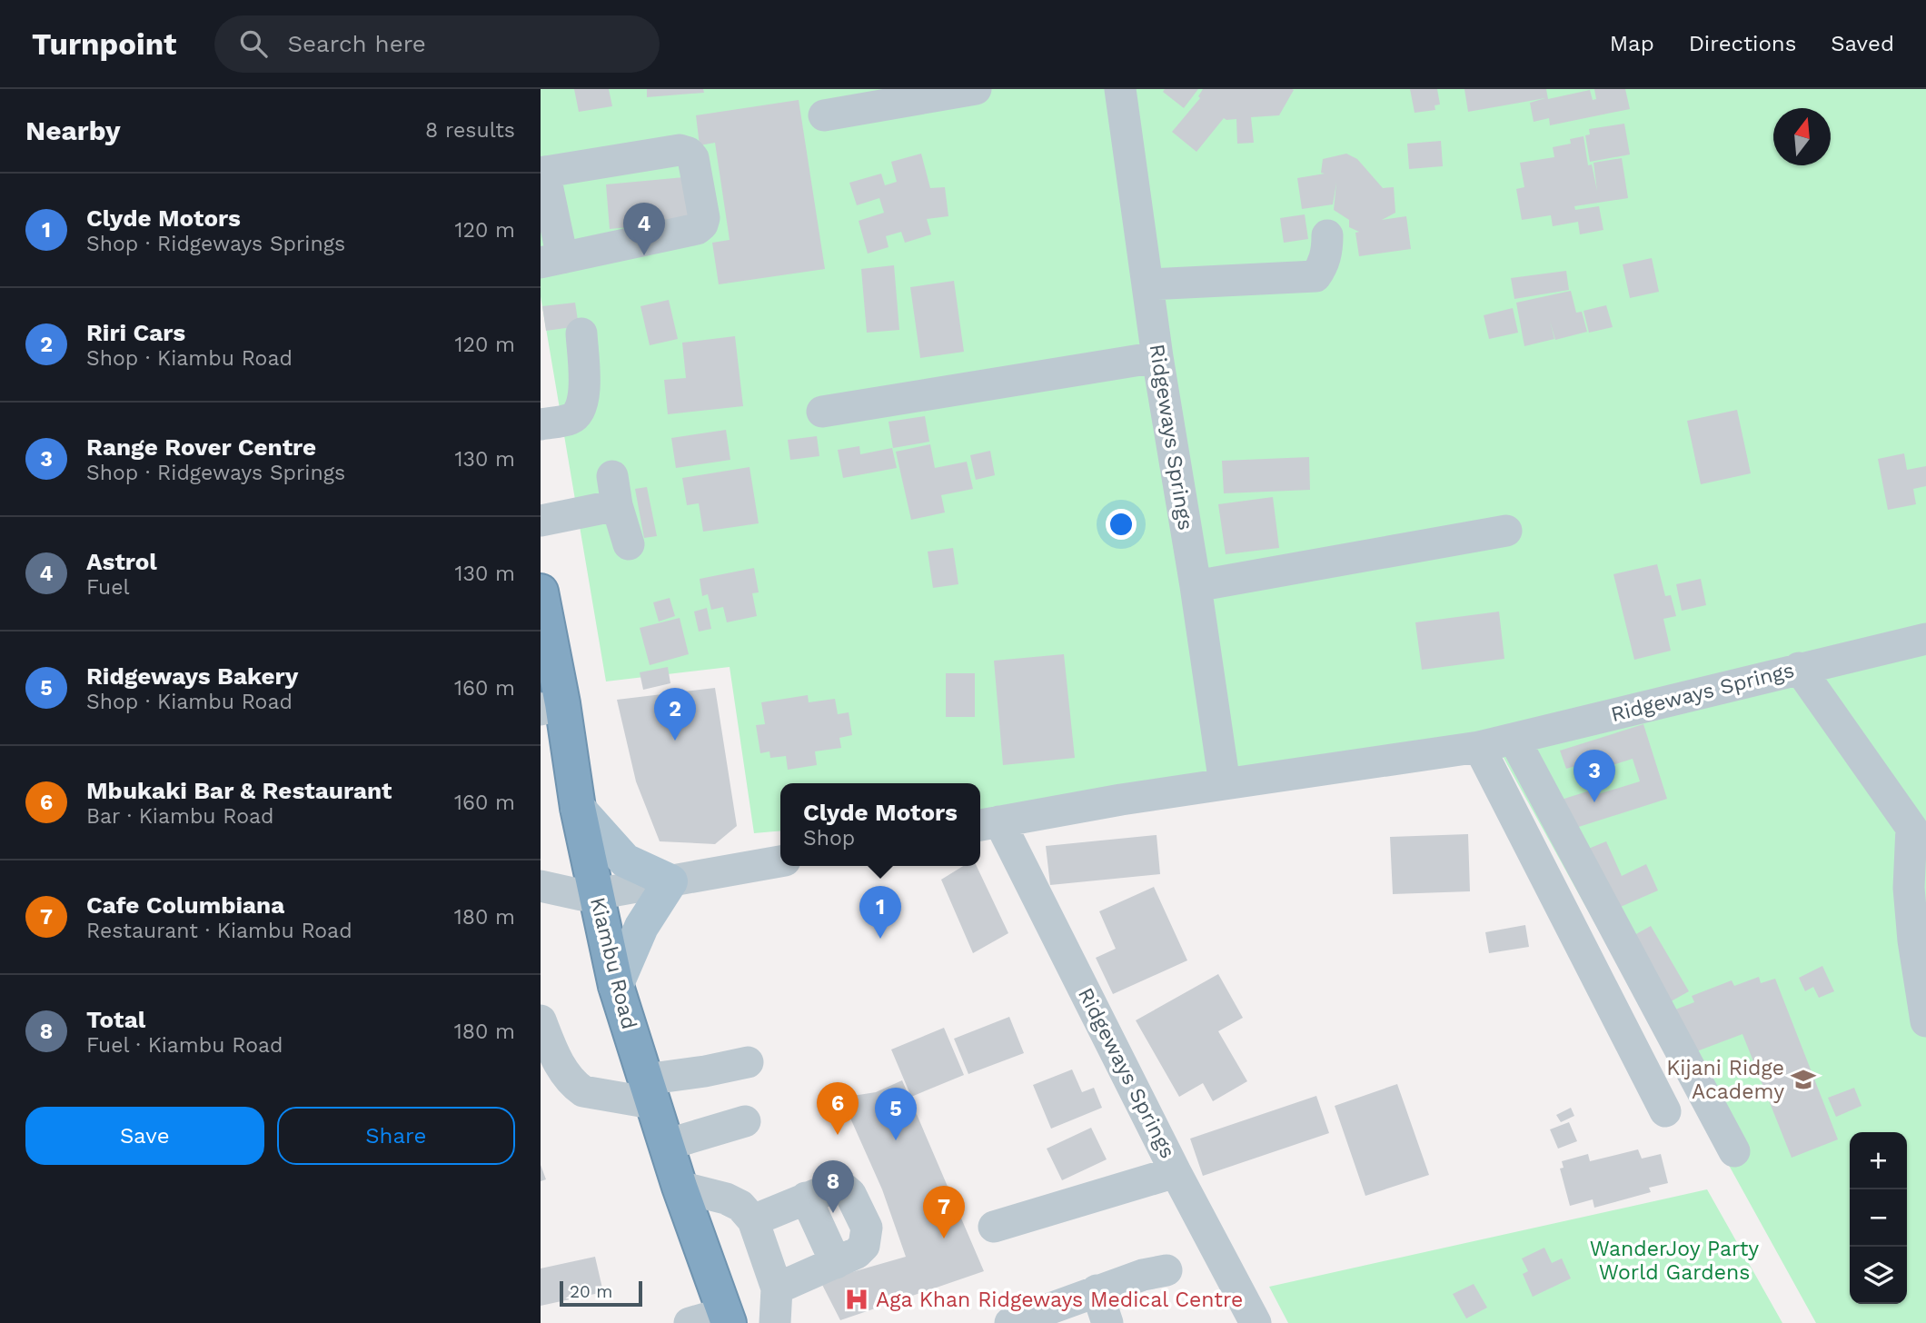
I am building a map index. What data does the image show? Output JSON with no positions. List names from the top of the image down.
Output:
{
  "streets": {
    "highway": ["Kiambu Road"],
    "street": ["Ridgeways Springs"]
  },
  "parks": ["WanderJoy Party World Gardens"],
  "places": {
    "school or university": ["Kijani Ridge Academy"],
    "hospital": ["Aga Khan Ridgeways Medical Centre"]
  },
  "scale_bar": "20 m",
  "north": "top",
  "page": {
    "header": "Turnpoint",
    "search": "Search here",
    "nav": ["Map", "Directions", "Saved"],
    "heading": ["Nearby", "8 results"],
    "list": [
      {
        "mark": "1",
        "name": "Clyde Motors",
        "note": "Shop · Ridgeways Springs",
        "value": "120 m"
      },
      {
        "mark": "2",
        "name": "Riri Cars",
        "note": "Shop · Kiambu Road",
        "value": "120 m"
      },
      {
        "mark": "3",
        "name": "Range Rover Centre",
        "note": "Shop · Ridgeways Springs",
        "value": "130 m"
      },
      {
        "mark": "4",
        "name": "Astrol",
        "note": "Fuel",
        "value": "130 m"
      },
      {
        "mark": "5",
        "name": "Ridgeways Bakery",
        "note": "Shop · Kiambu Road",
        "value": "160 m"
      },
      {
        "mark": "6",
        "name": "Mbukaki Bar & Restaurant",
        "note": "Bar · Kiambu Road",
        "value": "160 m"
      },
      {
        "mark": "7",
        "name": "Cafe Columbiana",
        "note": "Restaurant · Kiambu Road",
        "value": "180 m"
      },
      {
        "mark": "8",
        "name": "Total",
        "note": "Fuel · Kiambu Road",
        "value": "180 m"
      }
    ],
    "pins": [
      "4",
      "2",
      "3",
      "1",
      "6",
      "5",
      "8",
      "7"
    ],
    "popup": ["Clyde Motors", "Shop"],
    "buttons": ["Save", "Share"],
    "map_buttons": ["+", "−"],
    "scale": "20 m"
  }
}
